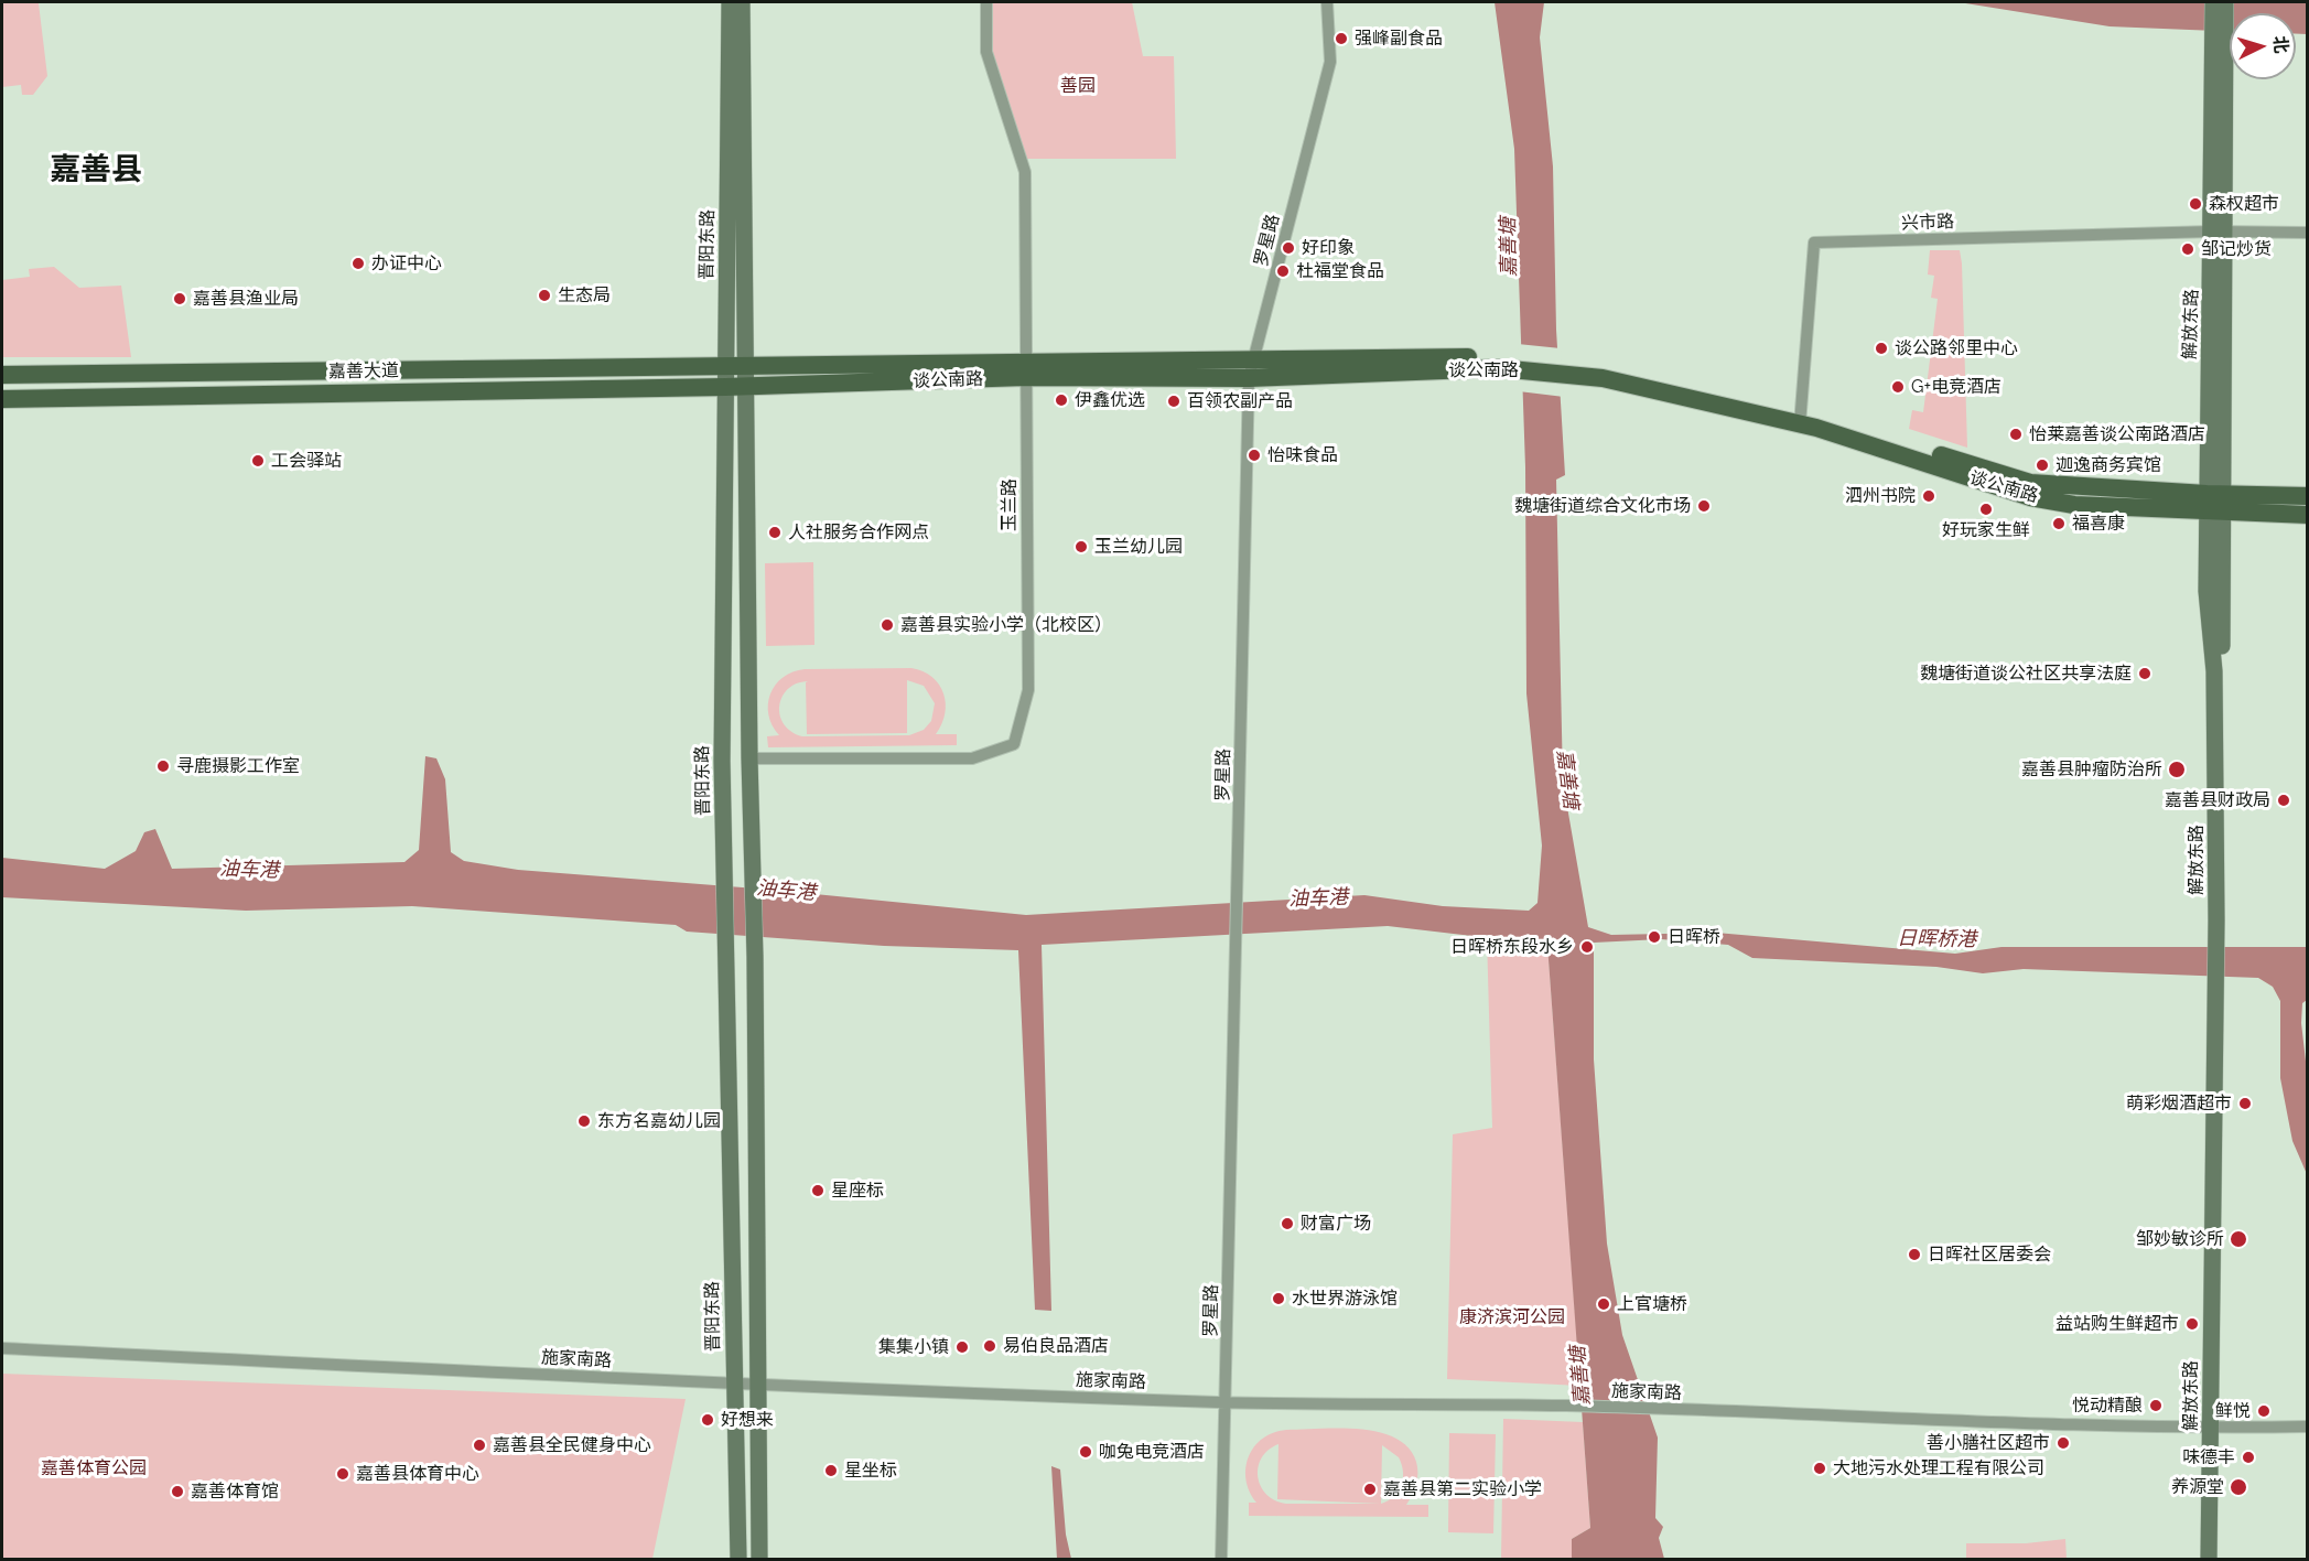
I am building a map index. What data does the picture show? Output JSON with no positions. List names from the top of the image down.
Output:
{
  "streets": {
    "main road": [
      "晋阳东路",
      "解放东路",
      "谈公南路",
      "嘉善大道"
    ],
    "street": [
      "兴市路",
      "罗星路",
      "玉兰路",
      "施家南路"
    ]
  },
  "crossings": [
    ["兴市路", "解放东路"],
    ["兴市路", "谈公南路"],
    ["罗星路", "谈公南路"],
    ["罗星路", "施家南路"],
    ["晋阳东路", "谈公南路"],
    ["晋阳东路", "嘉善大道"],
    ["晋阳东路", "玉兰路"],
    ["晋阳东路", "施家南路"],
    ["解放东路", "谈公南路"],
    ["解放东路", "施家南路"],
    ["谈公南路", "嘉善大道"],
    ["谈公南路", "玉兰路"]
  ],
  "districts": ["嘉善县"],
  "water": ["嘉善塘", "油车港", "日晖桥港"],
  "parks": ["善园", "康济滨河公园", "嘉善体育公园"],
  "places": [
    "强峰副食品",
    "森权超市",
    "好印象",
    "邹记炒货",
    "办证中心",
    "杜福堂食品",
    "生态局",
    "嘉善县渔业局",
    "谈公路邻里中心",
    "G+电竞酒店",
    "伊鑫优选",
    "百领农副产品",
    "怡莱嘉善谈公南路酒店",
    "怡味食品",
    "工会驿站",
    "迦逸商务宾馆",
    "泗州书院",
    "魏塘街道综合文化市场",
    "好玩家生鲜",
    "福喜康",
    "人社服务合作网点",
    "玉兰幼儿园",
    "嘉善县实验小学（北校区）",
    "魏塘街道谈公社区共享法庭",
    "寻鹿摄影工作室",
    "嘉善县肿瘤防治所",
    "嘉善县财政局",
    "日晖桥",
    "日晖桥东段水乡",
    "萌彩烟酒超市",
    "东方名嘉幼儿园",
    "星座标",
    "财富广场",
    "邹妙敏诊所",
    "日晖社区居委会",
    "水世界游泳馆",
    "上官塘桥",
    "益站购生鲜超市",
    "易伯良品酒店",
    "集集小镇",
    "悦动精酿",
    "鲜悦",
    "好想来",
    "善小膳社区超市",
    "嘉善县全民健身中心",
    "咖兔电竞酒店",
    "味德丰",
    "大地污水处理工程有限公司",
    "星坐标",
    "嘉善县体育中心",
    "养源堂",
    "嘉善县第二实验小学",
    "嘉善体育馆"
  ],
  "north": "right"
}
